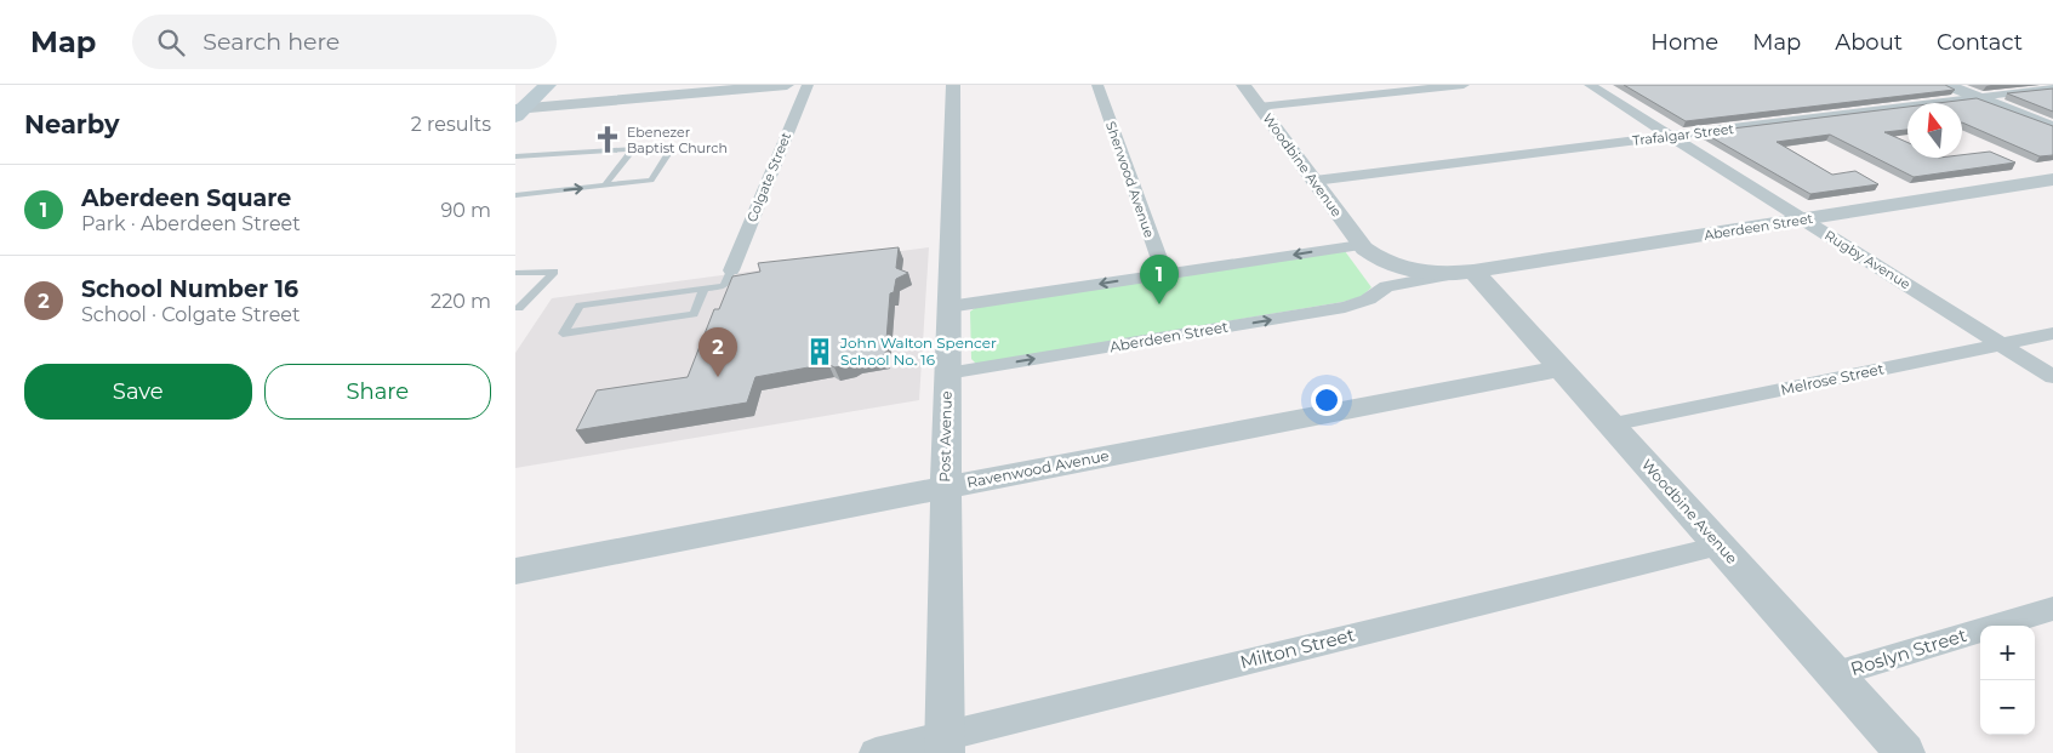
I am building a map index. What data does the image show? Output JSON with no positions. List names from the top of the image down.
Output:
{
  "streets": {
    "street": [
      "Trafalgar Street",
      "Woodbine Avenue",
      "Colgate Street",
      "Sherwood Avenue",
      "Aberdeen Street",
      "Rugby Avenue",
      "Melrose Street",
      "Post Avenue",
      "Ravenwood Avenue",
      "Milton Street",
      "Roslyn Street"
    ]
  },
  "crossings": [
    ["Trafalgar Street", "Woodbine Avenue"],
    ["Trafalgar Street", "Rugby Avenue"],
    ["Woodbine Avenue", "Aberdeen Street"],
    ["Woodbine Avenue", "Melrose Street"],
    ["Woodbine Avenue", "Ravenwood Avenue"],
    ["Woodbine Avenue", "Milton Street"],
    ["Woodbine Avenue", "Roslyn Street"],
    ["Aberdeen Street", "Rugby Avenue"],
    ["Aberdeen Street", "Post Avenue"],
    ["Rugby Avenue", "Melrose Street"],
    ["Post Avenue", "Ravenwood Avenue"],
    ["Post Avenue", "Milton Street"]
  ],
  "places": {
    "church": ["Ebenezer Baptist Church"],
    "building": ["John Walton Spencer School No. 16"]
  },
  "north": "top",
  "page": {
    "header": "Map",
    "search": "Search here",
    "nav": [
      "Home",
      "Map",
      "About",
      "Contact"
    ],
    "heading": ["Nearby", "2 results"],
    "list": [
      {
        "mark": "1",
        "name": "Aberdeen Square",
        "note": "Park · Aberdeen Street",
        "value": "90 m"
      },
      {
        "mark": "2",
        "name": "School Number 16",
        "note": "School · Colgate Street",
        "value": "220 m"
      }
    ],
    "pins": ["1", "2"],
    "buttons": ["Save", "Share"],
    "map_buttons": ["+", "−"]
  }
}
